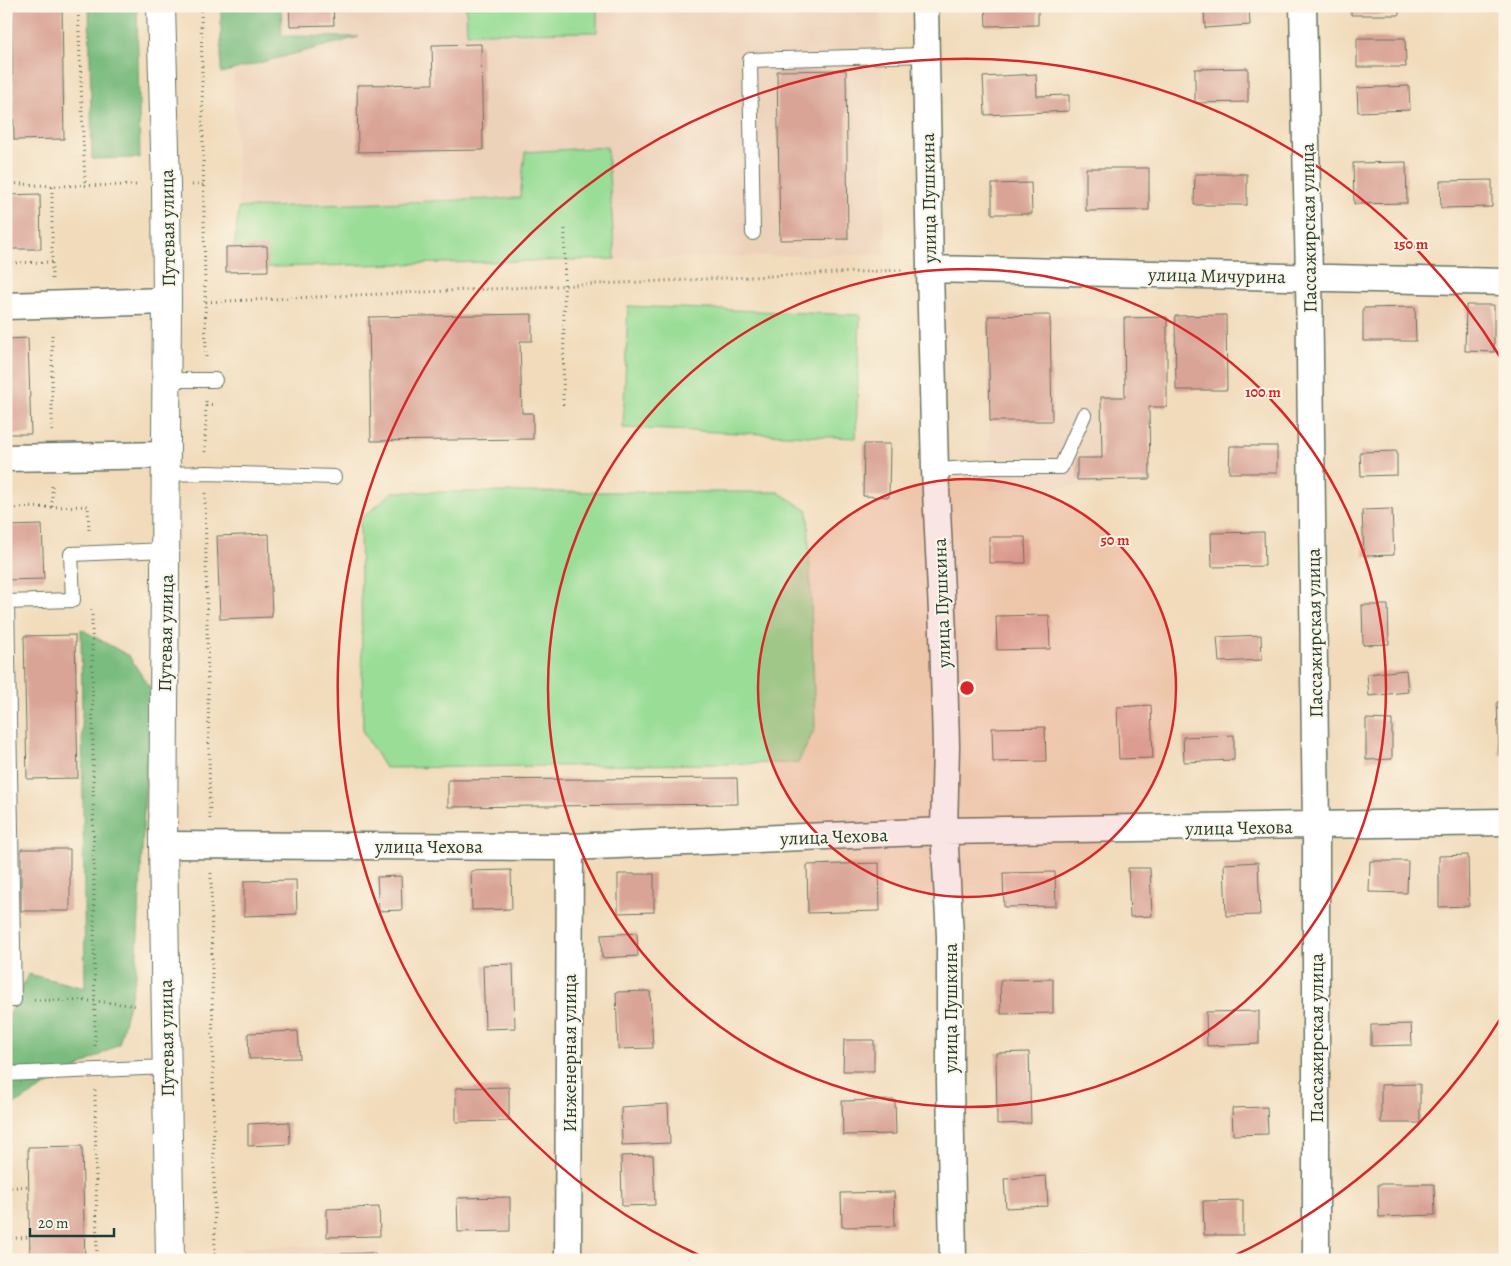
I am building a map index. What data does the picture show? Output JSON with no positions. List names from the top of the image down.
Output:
{
  "streets": {
    "street": [
      "улица Пушкина",
      "Путевая улица",
      "Пассажирская улица",
      "улица Мичурина",
      "улица Чехова",
      "Инженерная улица"
    ]
  },
  "crossings": [
    ["улица Пушкина", "улица Мичурина"],
    ["улица Пушкина", "улица Чехова"],
    ["Путевая улица", "улица Чехова"],
    ["Пассажирская улица", "улица Мичурина"],
    ["Пассажирская улица", "улица Чехова"],
    ["улица Чехова", "Инженерная улица"]
  ],
  "scale_bar": "20 m",
  "rings": ["150 m", "100 m", "50 m"]
}
